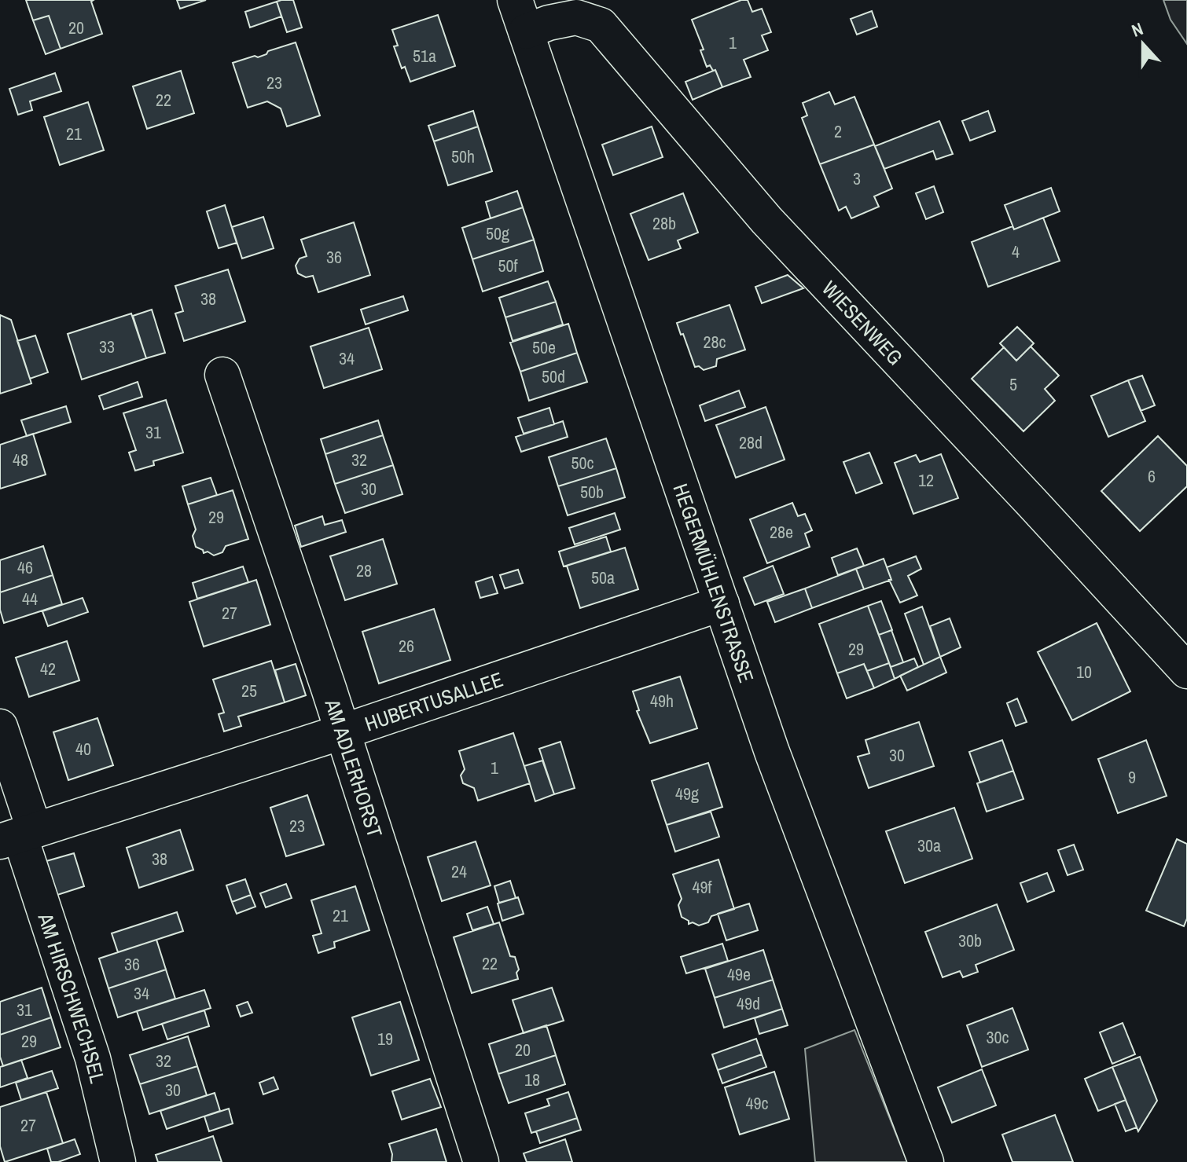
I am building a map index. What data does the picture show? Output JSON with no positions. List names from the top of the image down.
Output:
{
  "streets": {
    "street": [
      "WIESENWEG",
      "HEGERMÜHLENSTRASSE",
      "HUBERTUSALLEE",
      "AM ADLERHORST",
      "AM HIRSCHWECHSEL"
    ]
  },
  "crossings": [
    ["WIESENWEG", "HEGERMÜHLENSTRASSE"],
    ["HEGERMÜHLENSTRASSE", "HUBERTUSALLEE"],
    ["HUBERTUSALLEE", "AM ADLERHORST"],
    ["HUBERTUSALLEE", "AM HIRSCHWECHSEL"]
  ],
  "house_numbers": [
    "20",
    "1",
    "51a",
    "23",
    "22",
    "2",
    "21",
    "50h",
    "3",
    "28b",
    "50g",
    "4",
    "36",
    "50f",
    "38",
    "28c",
    "33",
    "50e",
    "34",
    "50d",
    "5",
    "31",
    "28d",
    "48",
    "32",
    "50c",
    "6",
    "12",
    "30",
    "50b",
    "29",
    "28e",
    "46",
    "28",
    "50a",
    "44",
    "27",
    "26",
    "29",
    "42",
    "10",
    "25",
    "49h",
    "40",
    "30",
    "1",
    "9",
    "49g",
    "23",
    "30a",
    "38",
    "24",
    "49f",
    "21",
    "30b",
    "22",
    "36",
    "49e",
    "34",
    "49d",
    "31",
    "30c",
    "19",
    "29",
    "20",
    "32",
    "18",
    "30",
    "49c",
    "27"
  ],
  "north": "top"
}
